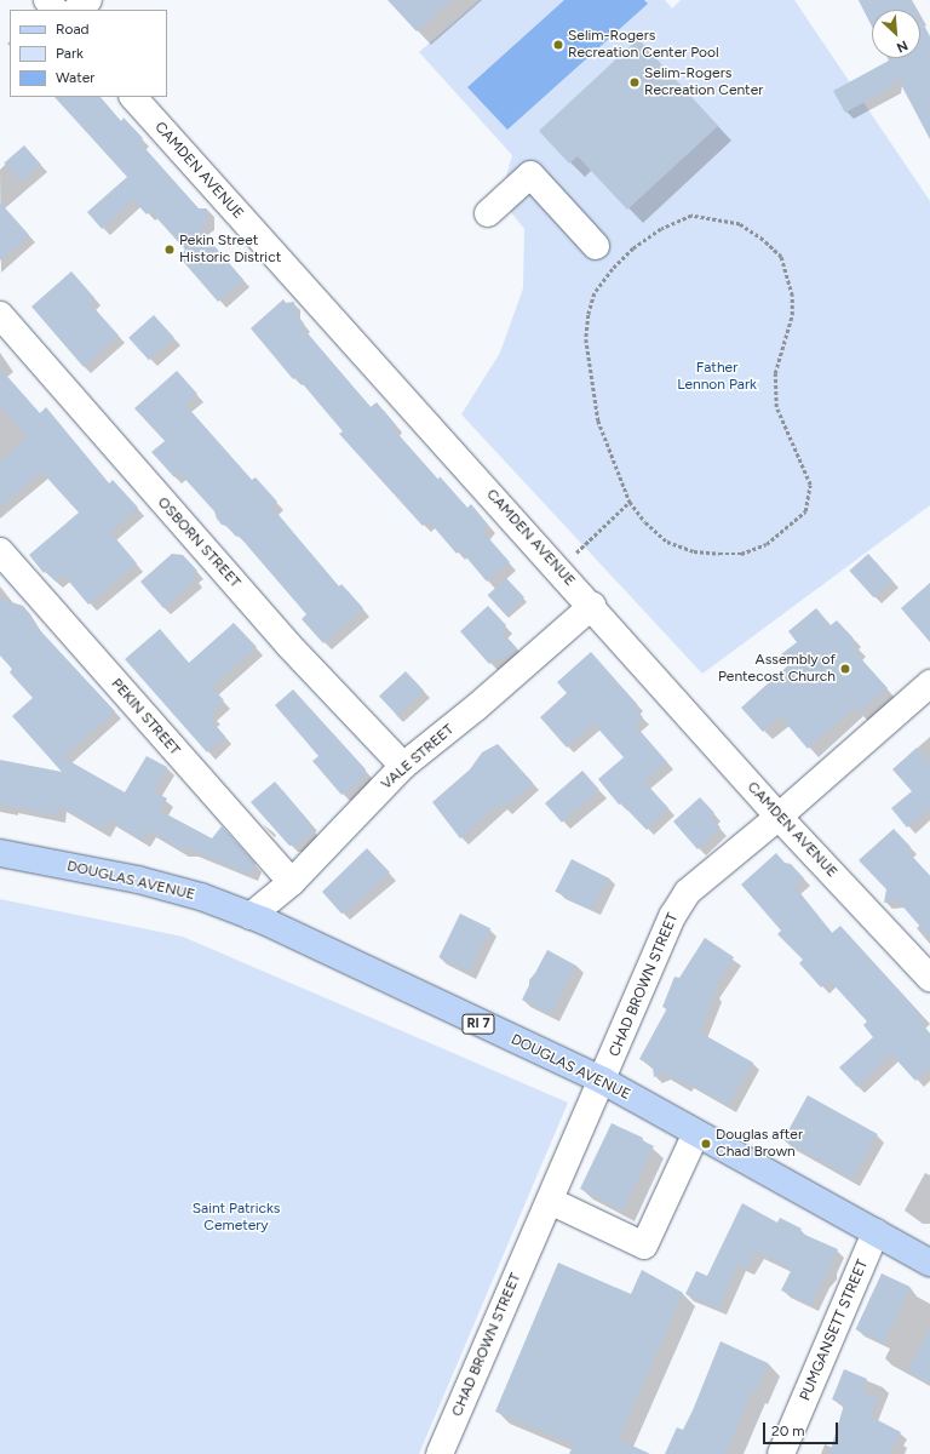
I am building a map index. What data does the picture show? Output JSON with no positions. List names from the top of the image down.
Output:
{
  "streets": {
    "main road": ["DOUGLAS AVENUE", "RI 7"],
    "street": [
      "CAMDEN AVENUE",
      "OSBORN STREET",
      "PEKIN STREET",
      "VALE STREET",
      "CHAD BROWN STREET",
      "PUMGANSETT STREET"
    ]
  },
  "crossings": [
    ["CAMDEN AVENUE", "VALE STREET"],
    ["CAMDEN AVENUE", "CHAD BROWN STREET"],
    ["OSBORN STREET", "VALE STREET"],
    ["PEKIN STREET", "VALE STREET"],
    ["VALE STREET", "DOUGLAS AVENUE"],
    ["DOUGLAS AVENUE", "CHAD BROWN STREET"],
    ["DOUGLAS AVENUE", "PUMGANSETT STREET"]
  ],
  "parks": ["Father Lennon Park", "Saint Patricks Cemetery"],
  "places": [
    "Selim-Rogers Recreation Center Pool",
    "Selim-Rogers Recreation Center",
    "Pekin Street Historic District",
    "Assembly of Pentecost Church",
    "Douglas after Chad Brown"
  ],
  "legend": ["Road", "Park", "Water"],
  "scale_bar": "20 m",
  "north": "bottom right"
}
